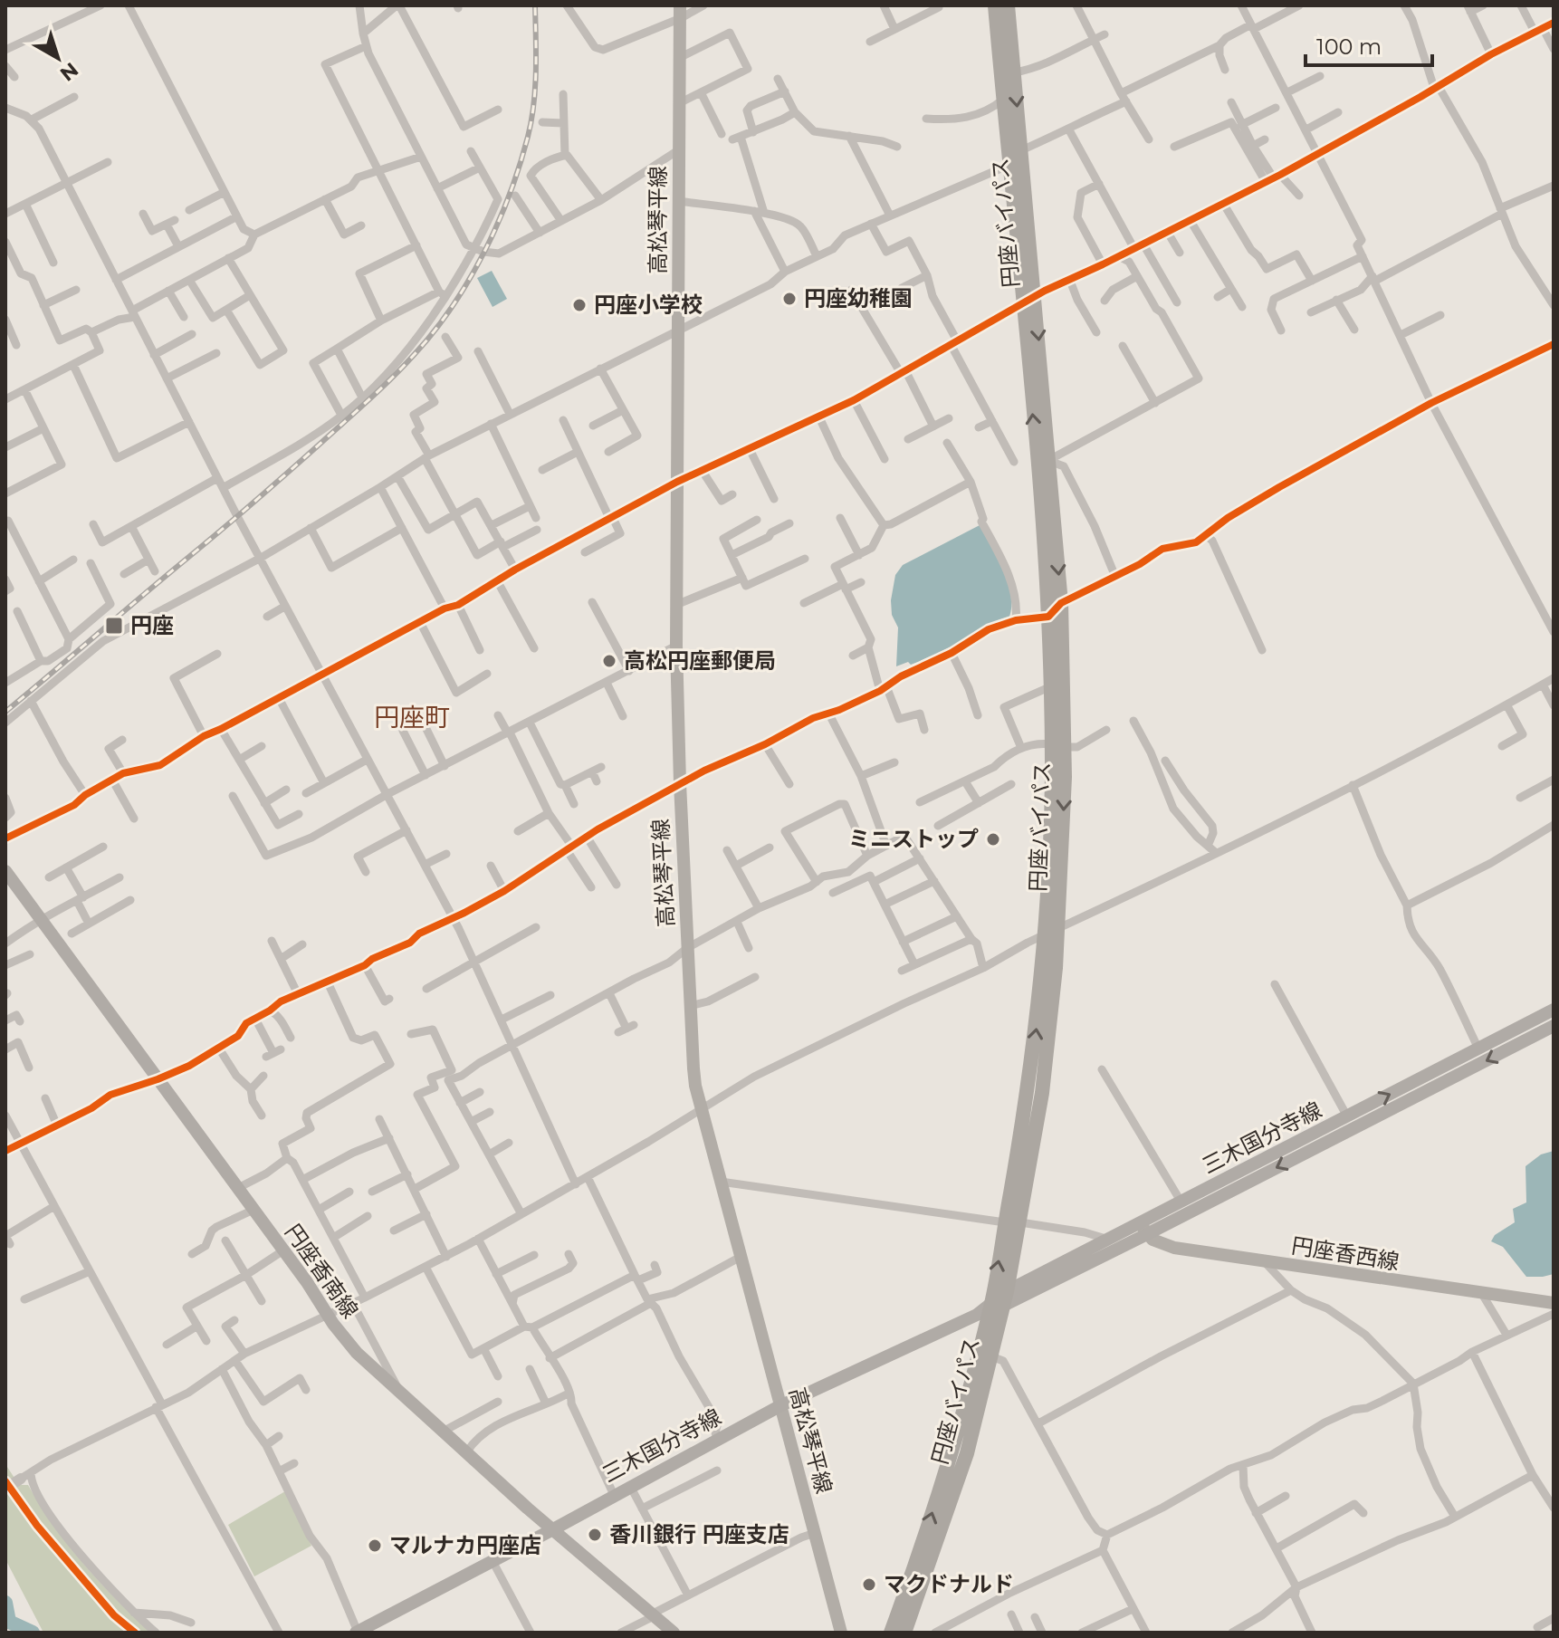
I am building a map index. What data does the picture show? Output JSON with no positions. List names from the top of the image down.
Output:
{
  "streets": {
    "highway": ["円座バイパス"],
    "main road": [
      "高松琴平線",
      "三木国分寺線",
      "円座香西線",
      "円座香南線"
    ]
  },
  "crossings": [
    ["高松琴平線", "三木国分寺線"],
    ["円座バイパス", "三木国分寺線"],
    ["三木国分寺線", "円座香西線"],
    ["三木国分寺線", "円座香南線"]
  ],
  "districts": ["円座町"],
  "places": {
    "other": [
      "円座幼稚園",
      "円座小学校",
      "高松円座郵便局",
      "ミニストップ",
      "香川銀行 円座支店",
      "マルナカ円座店",
      "マクドナルド"
    ],
    "transit": ["円座"]
  },
  "scale_bar": "100 m",
  "north": "bottom right"
}
